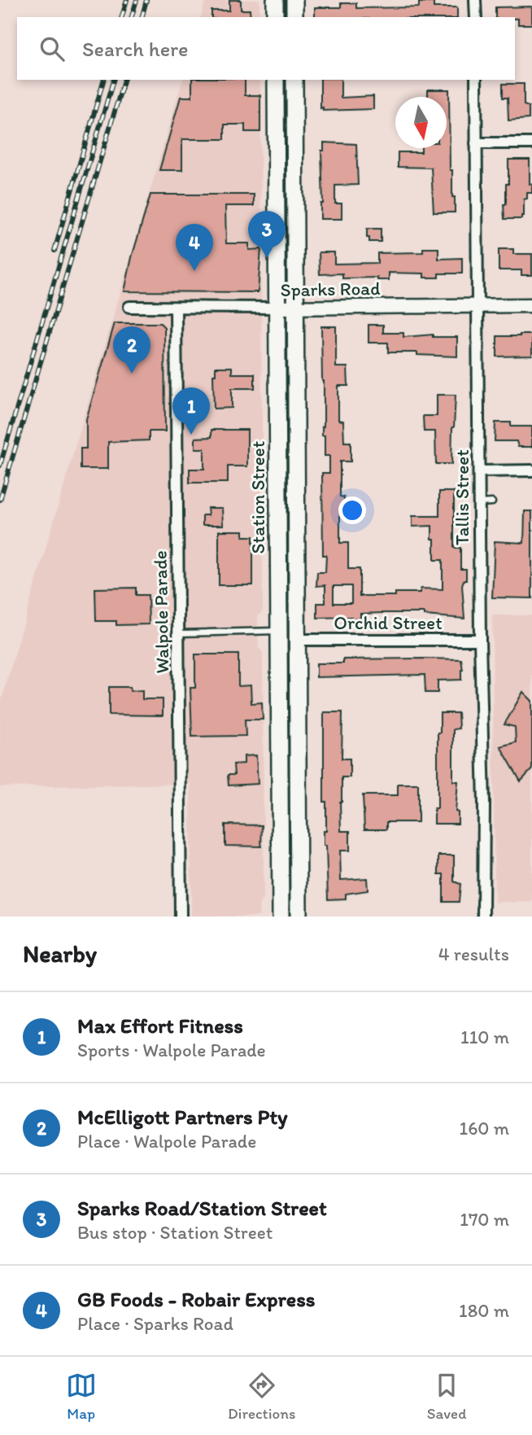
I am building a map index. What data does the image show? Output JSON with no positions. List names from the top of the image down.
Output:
{
  "streets": {
    "main road": ["Station Street"],
    "street": [
      "Sparks Road",
      "Tallis Street",
      "Walpole Parade",
      "Orchid Street"
    ]
  },
  "crossings": [
    ["Sparks Road", "Station Street"],
    ["Sparks Road", "Tallis Street"],
    ["Sparks Road", "Walpole Parade"],
    ["Station Street", "Orchid Street"],
    ["Tallis Street", "Orchid Street"]
  ],
  "north": "bottom",
  "page": {
    "search": "Search here",
    "pins": [
      "3",
      "4",
      "2",
      "1"
    ],
    "heading": ["Nearby", "4 results"],
    "list": [
      {
        "mark": "1",
        "name": "Max Effort Fitness",
        "note": "Sports · Walpole Parade",
        "value": "110 m"
      },
      {
        "mark": "2",
        "name": "McElligott Partners Pty",
        "note": "Place · Walpole Parade",
        "value": "160 m"
      },
      {
        "mark": "3",
        "name": "Sparks Road/Station Street",
        "note": "Bus stop · Station Street",
        "value": "170 m"
      },
      {
        "mark": "4",
        "name": "GB Foods - Robair Express",
        "note": "Place · Sparks Road",
        "value": "180 m"
      }
    ],
    "nav": ["Map", "Directions", "Saved"]
  }
}
